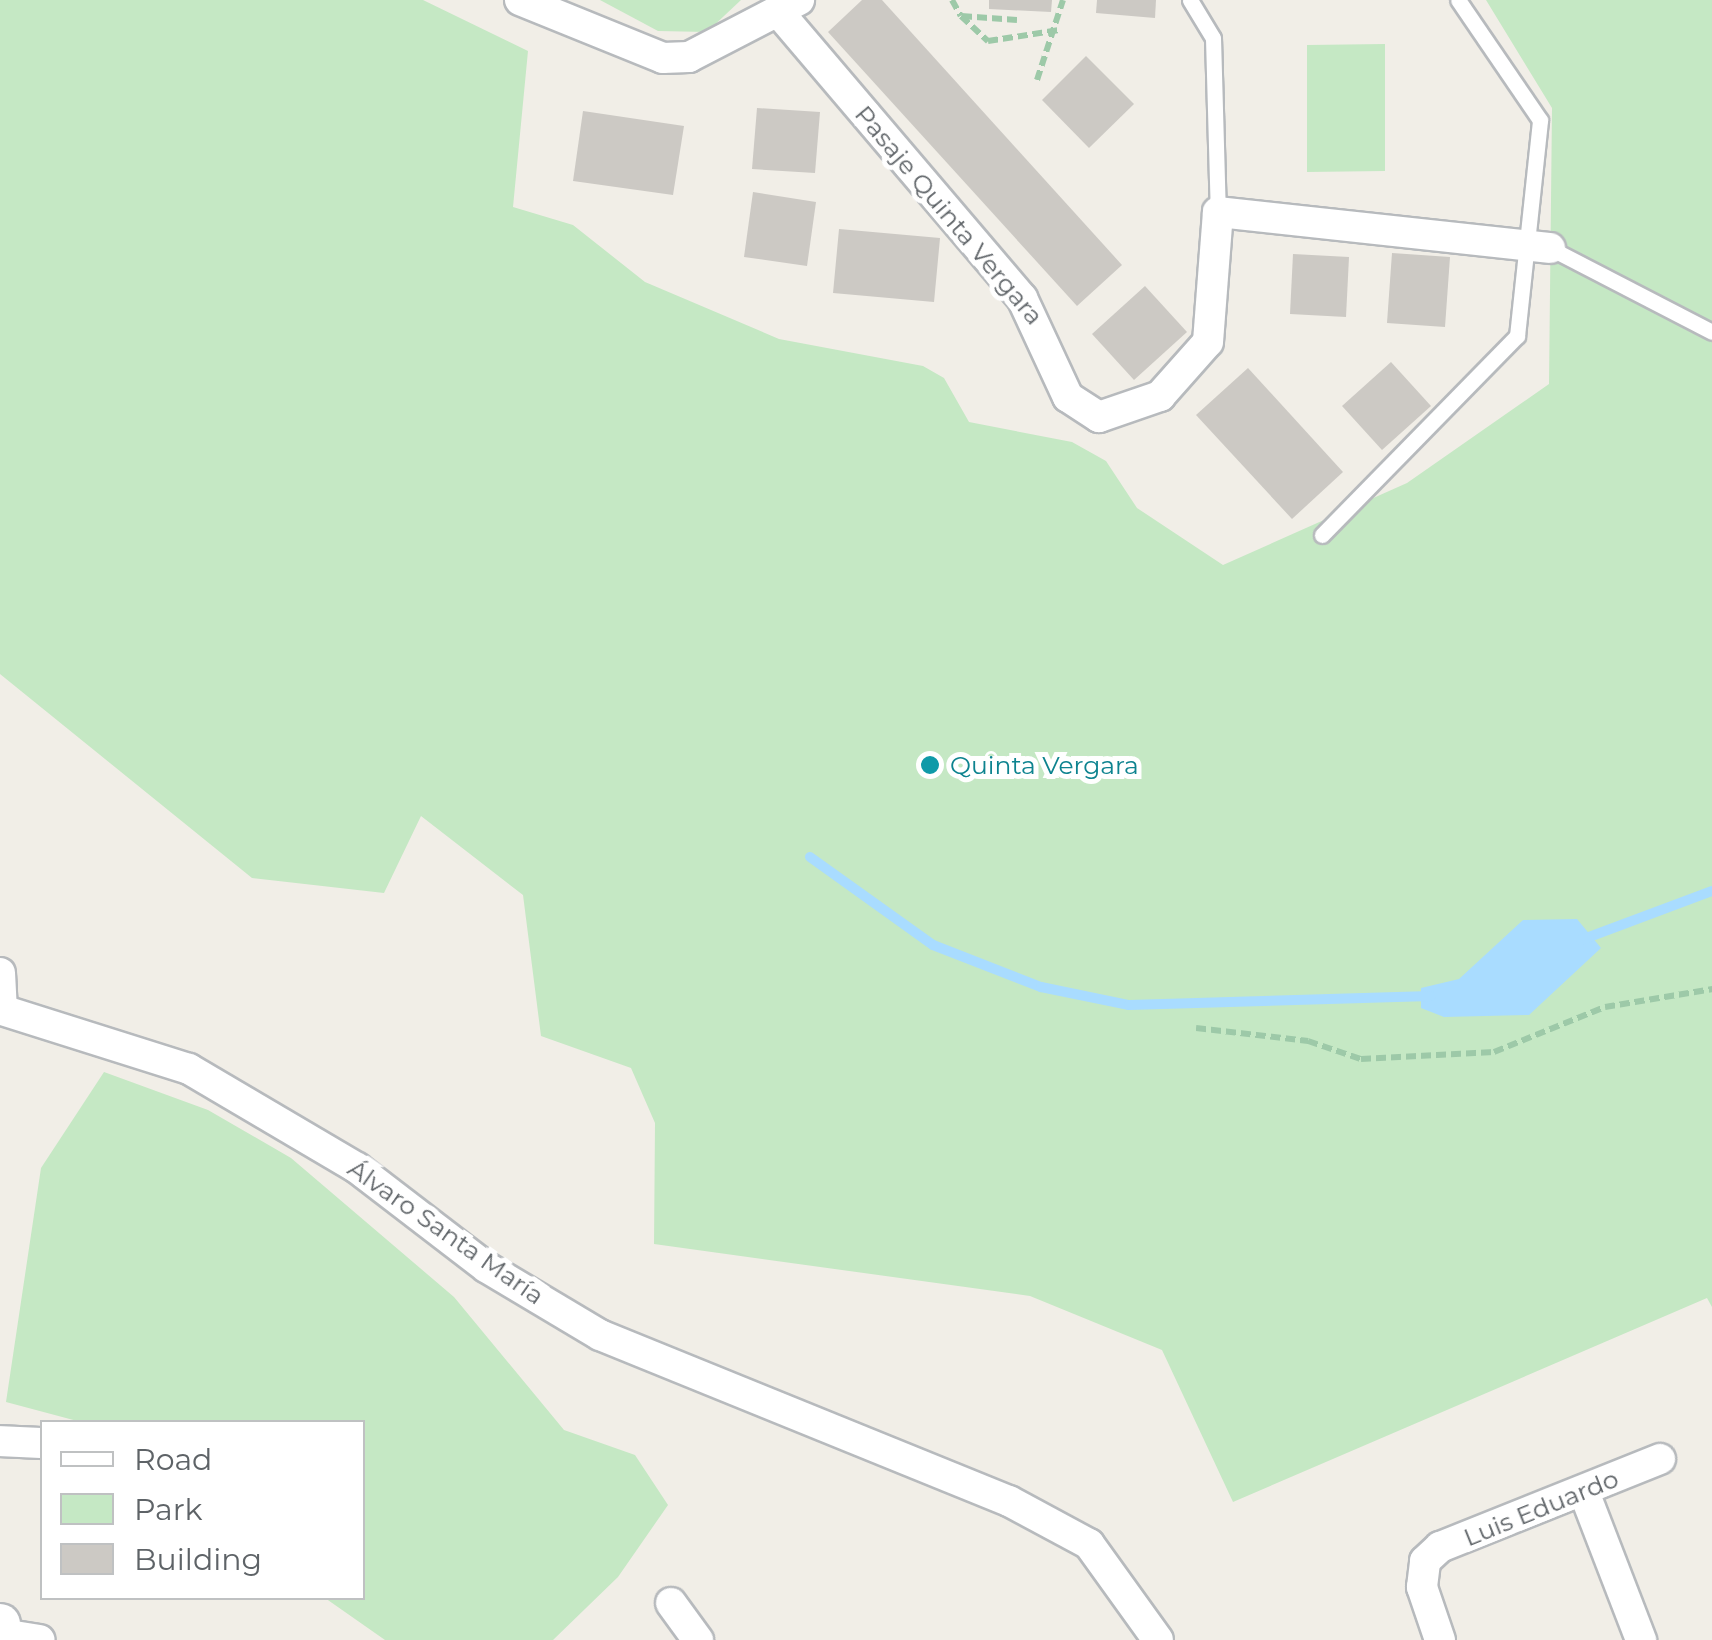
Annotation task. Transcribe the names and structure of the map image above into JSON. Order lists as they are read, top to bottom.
{
  "streets": {
    "street": ["Pasaje Quinta Vergara", "Álvaro Santa María", "Luis Eduardo"]
  },
  "places": ["Quinta Vergara"],
  "legend": ["Road", "Park", "Building"]
}
